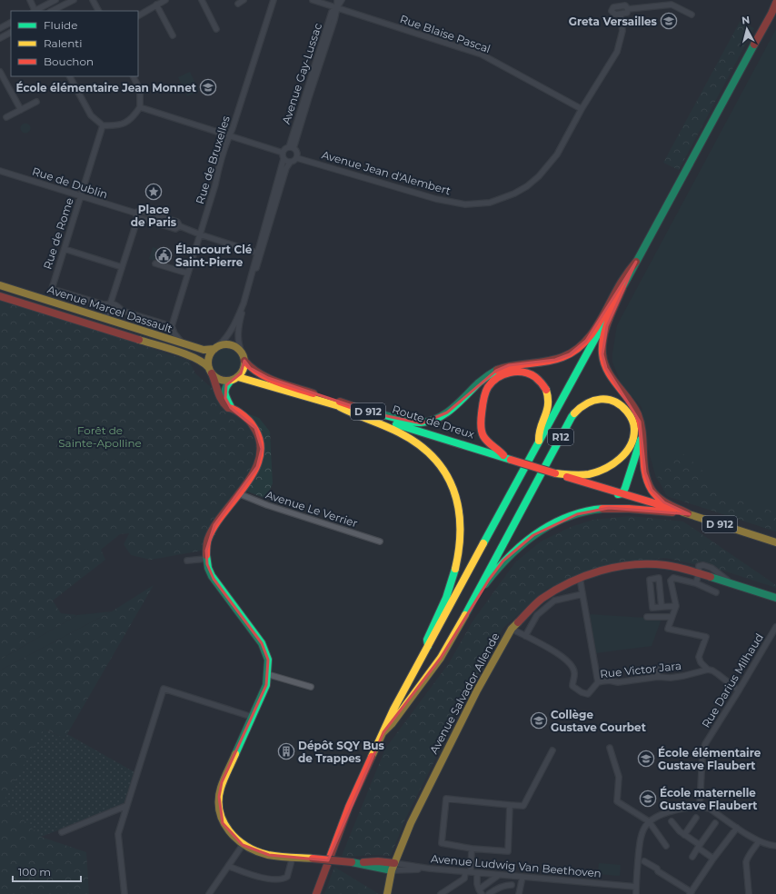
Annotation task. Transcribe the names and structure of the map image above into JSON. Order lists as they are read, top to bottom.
{
  "streets": {
    "main road": [
      "Avenue Marcel Dassault",
      "D 912",
      "Route de Dreux",
      "R12",
      "Avenue Salvador Allende"
    ],
    "street": [
      "Rue Blaise Pascal",
      "Avenue Gay-Lussac",
      "Rue de Bruxelles",
      "Avenue Jean d'Alembert",
      "Rue de Dublin",
      "Rue de Rome",
      "Avenue Le Verrier",
      "Rue Victor Jara",
      "Rue Darius Milhaud",
      "Avenue Ludwig Van Beethoven"
    ]
  },
  "crossings": [
    ["Rue Blaise Pascal", "Avenue Gay-Lussac"],
    ["Rue Blaise Pascal", "Avenue Jean d'Alembert"],
    ["Avenue Gay-Lussac", "Avenue Jean d'Alembert"],
    ["Rue de Bruxelles", "Rue de Dublin"],
    ["Rue de Dublin", "Rue de Rome"],
    ["Avenue Marcel Dassault", "Route de Dreux"],
    ["Route de Dreux", "R12"],
    ["Rue Victor Jara", "Avenue Salvador Allende"],
    ["Avenue Salvador Allende", "Avenue Ludwig Van Beethoven"]
  ],
  "parks": ["Forêt de Sainte-Apolline"],
  "places": {
    "school or university": [
      "Greta Versailles",
      "École élémentaire Jean Monnet",
      "Collège Gustave Courbet",
      "École élémentaire Gustave Flaubert",
      "École maternelle Gustave Flaubert"
    ],
    "place": ["Place de Paris"],
    "public building": ["Élancourt Clé Saint-Pierre"],
    "building": ["Dépôt SQY Bus de Trappes"]
  },
  "legend": ["Fluide", "Ralenti", "Bouchon"],
  "scale_bar": "100 m",
  "north": "top"
}
